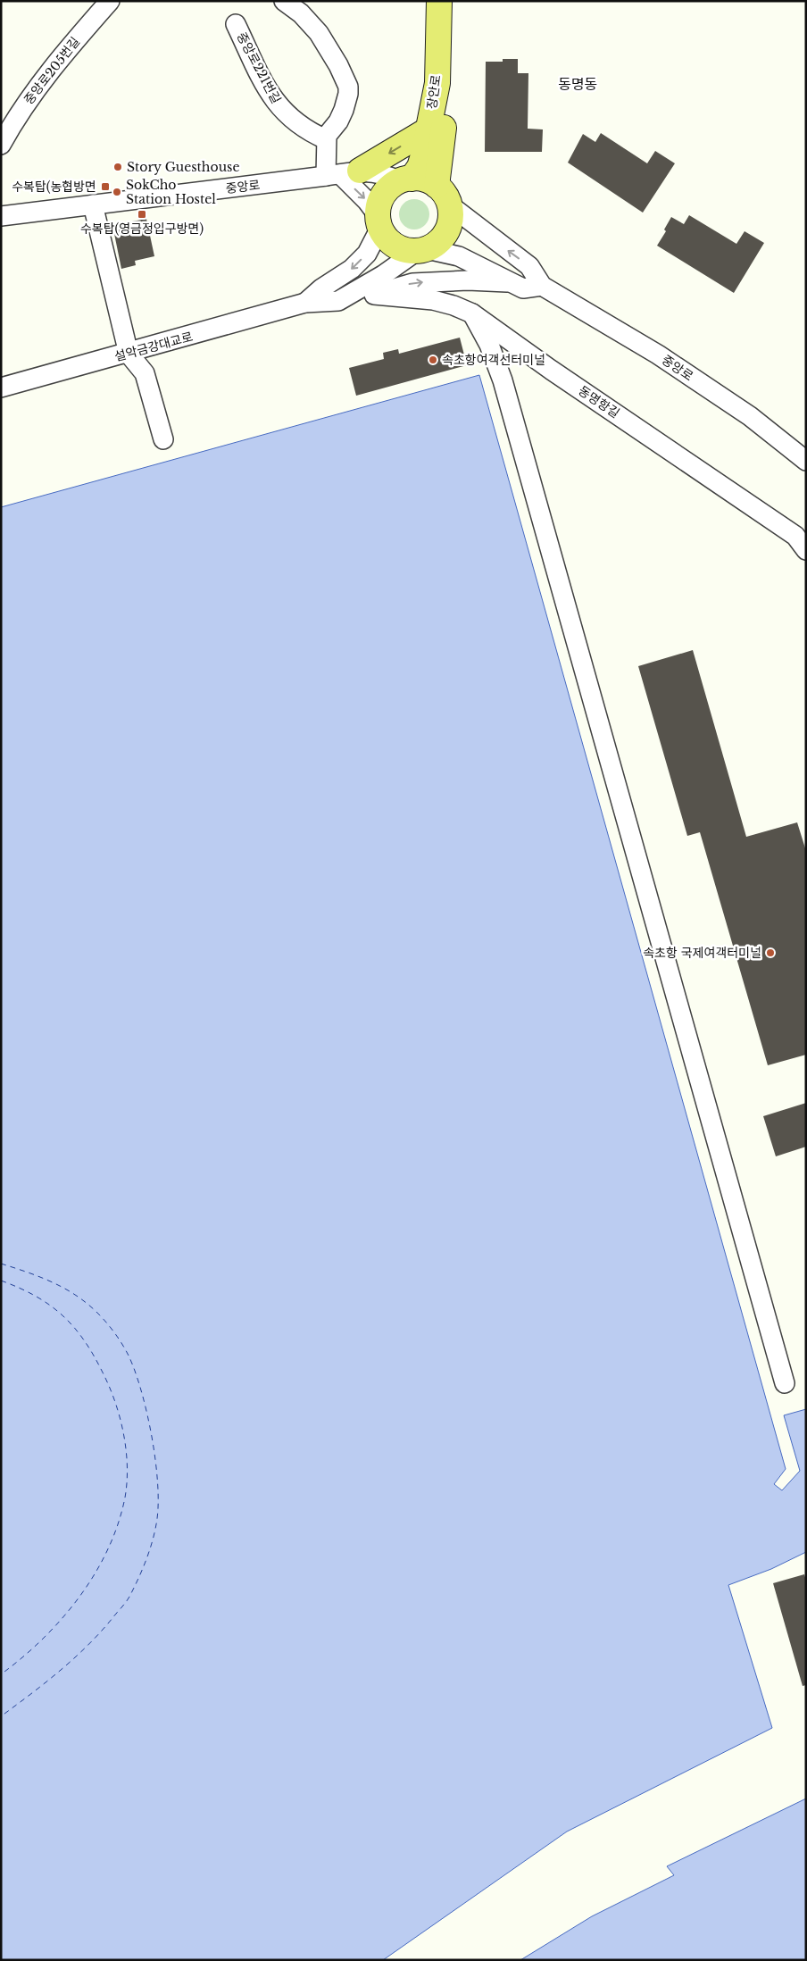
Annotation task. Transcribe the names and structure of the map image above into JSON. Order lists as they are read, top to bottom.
{
  "streets": {
    "main road": ["장안로"],
    "street": [
      "중앙로221번길",
      "중앙로205번길",
      "중앙로",
      "설악금강대교로",
      "동명항길"
    ]
  },
  "crossings": [
    ["장안로", "중앙로"]
  ],
  "districts": ["동명동"],
  "places": {
    "other": [
      "Story Guesthouse",
      "SokCho Station Hostel",
      "속초항여객선터미널",
      "속초항 국제여객터미널"
    ],
    "transit": ["수복탑(농협방면", "수복탑(영금정입구방면)"]
  }
}
